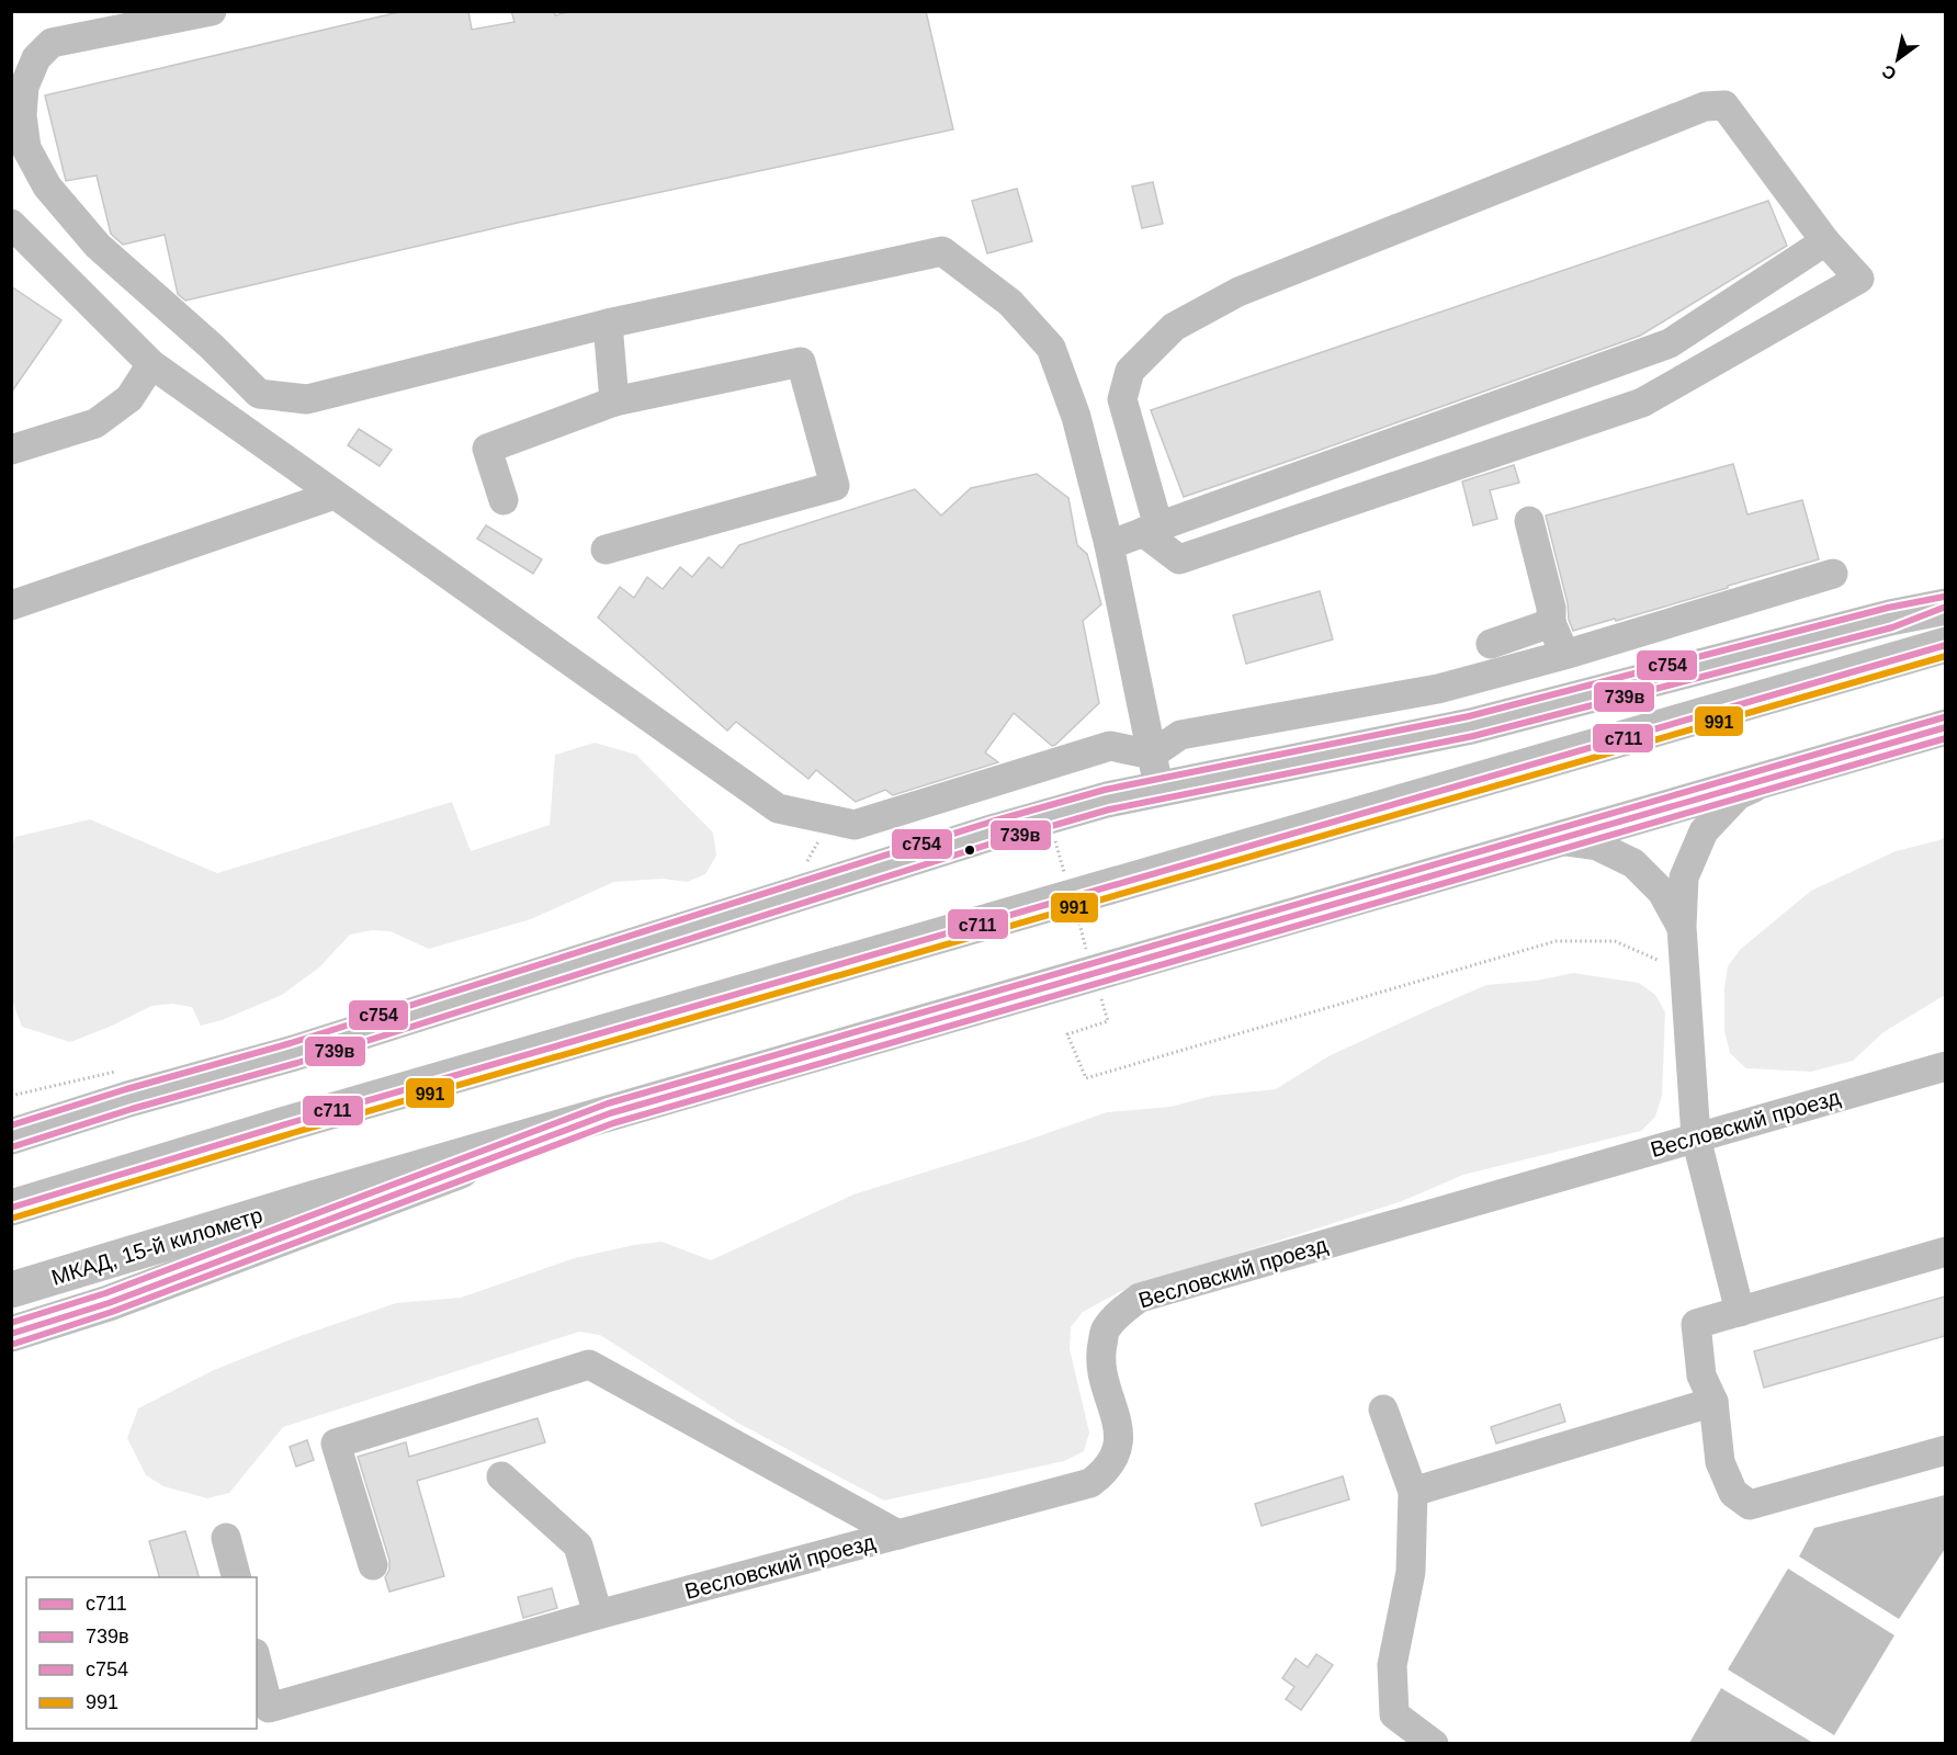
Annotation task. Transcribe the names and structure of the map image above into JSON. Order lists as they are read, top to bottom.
{
  "streets": {
    "main road": ["МКАД, 15-й километр"],
    "street": ["Весловский проезд"]
  },
  "lines": [
    "transit line с754",
    "transit line 739в",
    "transit line с711",
    "transit line 991"
  ],
  "legend": [
    "с711",
    "739в",
    "с754",
    "991"
  ],
  "north": "bottom left"
}
